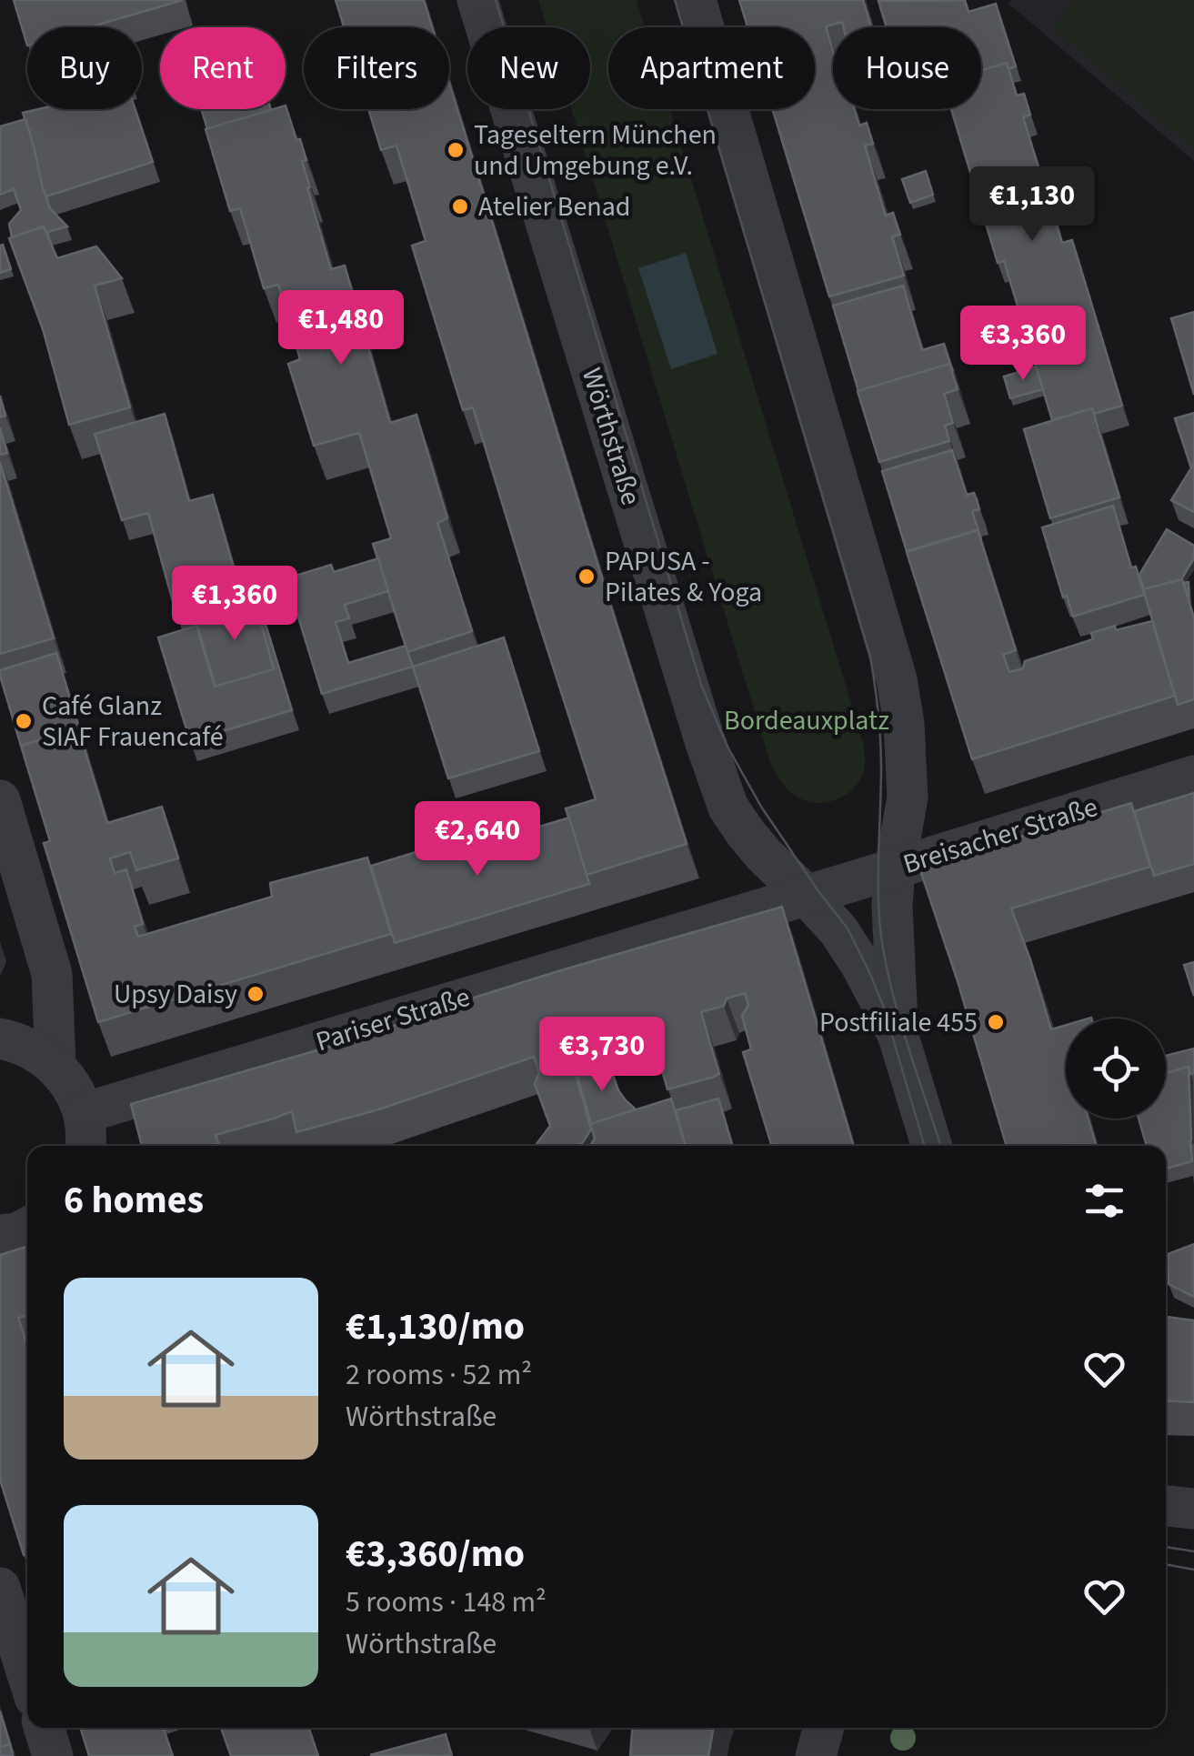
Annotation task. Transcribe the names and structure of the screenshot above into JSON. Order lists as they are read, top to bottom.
{
  "streets": {
    "street": ["Wörthstraße", "Breisacher Straße", "Pariser Straße"]
  },
  "crossings": [
    ["Wörthstraße", "Breisacher Straße"],
    ["Wörthstraße", "Pariser Straße"],
    ["Breisacher Straße", "Pariser Straße"]
  ],
  "parks": ["Bordeauxplatz"],
  "places": [
    "Tageseltern München und Umgebung e.V.",
    "Atelier Benad",
    "PAPUSA - Pilates & Yoga",
    "Café Glanz SIAF Frauencafé",
    "Upsy Daisy",
    "Postfiliale 455"
  ],
  "page": {
    "chip": [
      "Buy",
      "Rent",
      "Filters",
      "New",
      "Apartment",
      "House"
    ],
    "price": [
      "€1,130",
      "€1,480",
      "€3,360",
      "€1,360",
      "€2,640",
      "€3,730"
    ],
    "heading": "6 homes",
    "list": [
      {
        "name": "€1,130/mo",
        "note": "2 rooms · 52 m² · Wörthstraße"
      },
      {
        "name": "€3,360/mo",
        "note": "5 rooms · 148 m² · Wörthstraße"
      }
    ]
  }
}
